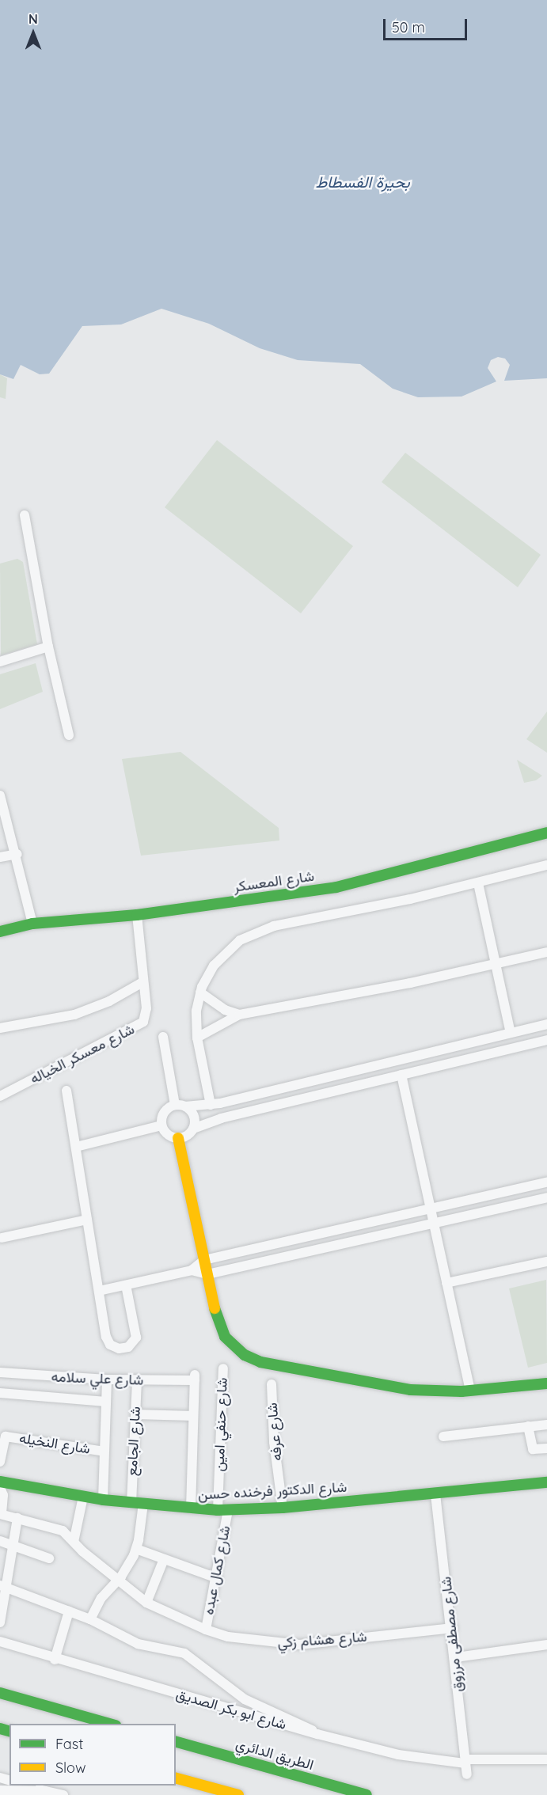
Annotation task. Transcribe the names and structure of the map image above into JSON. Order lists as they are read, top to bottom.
{
  "streets": {
    "main road": ["شارع المعسكر", "شارع الدكتور فرخنده حسن", "الطريق الدائري"],
    "street": [
      "شارع معسكر الخياله",
      "شارع علي سلامه",
      "شارع حنفي امين",
      "شارع عرفه",
      "شارع الجامع",
      "شارع النخيله",
      "شارع كمال عبده",
      "شارع مصطفى مرزوق",
      "شارع هشام زكي",
      "شارع ابو بكر الصديق"
    ]
  },
  "crossings": [
    ["شارع المعسكر", "شارع معسكر الخياله"],
    ["شارع علي سلامه", "شارع الجامع"],
    ["شارع حنفي امين", "شارع الدكتور فرخنده حسن"],
    ["شارع حنفي امين", "شارع كمال عبده"],
    ["شارع عرفه", "شارع الدكتور فرخنده حسن"],
    ["شارع الجامع", "شارع الدكتور فرخنده حسن"],
    ["شارع الدكتور فرخنده حسن", "شارع كمال عبده"],
    ["شارع الدكتور فرخنده حسن", "شارع مصطفى مرزوق"],
    ["شارع كمال عبده", "شارع هشام زكي"],
    ["شارع مصطفى مرزوق", "شارع هشام زكي"],
    ["شارع مصطفى مرزوق", "شارع ابو بكر الصديق"]
  ],
  "water": ["بحيرة الفسطاط"],
  "legend": ["Fast", "Slow"],
  "scale_bar": "50 m",
  "north": "top"
}
